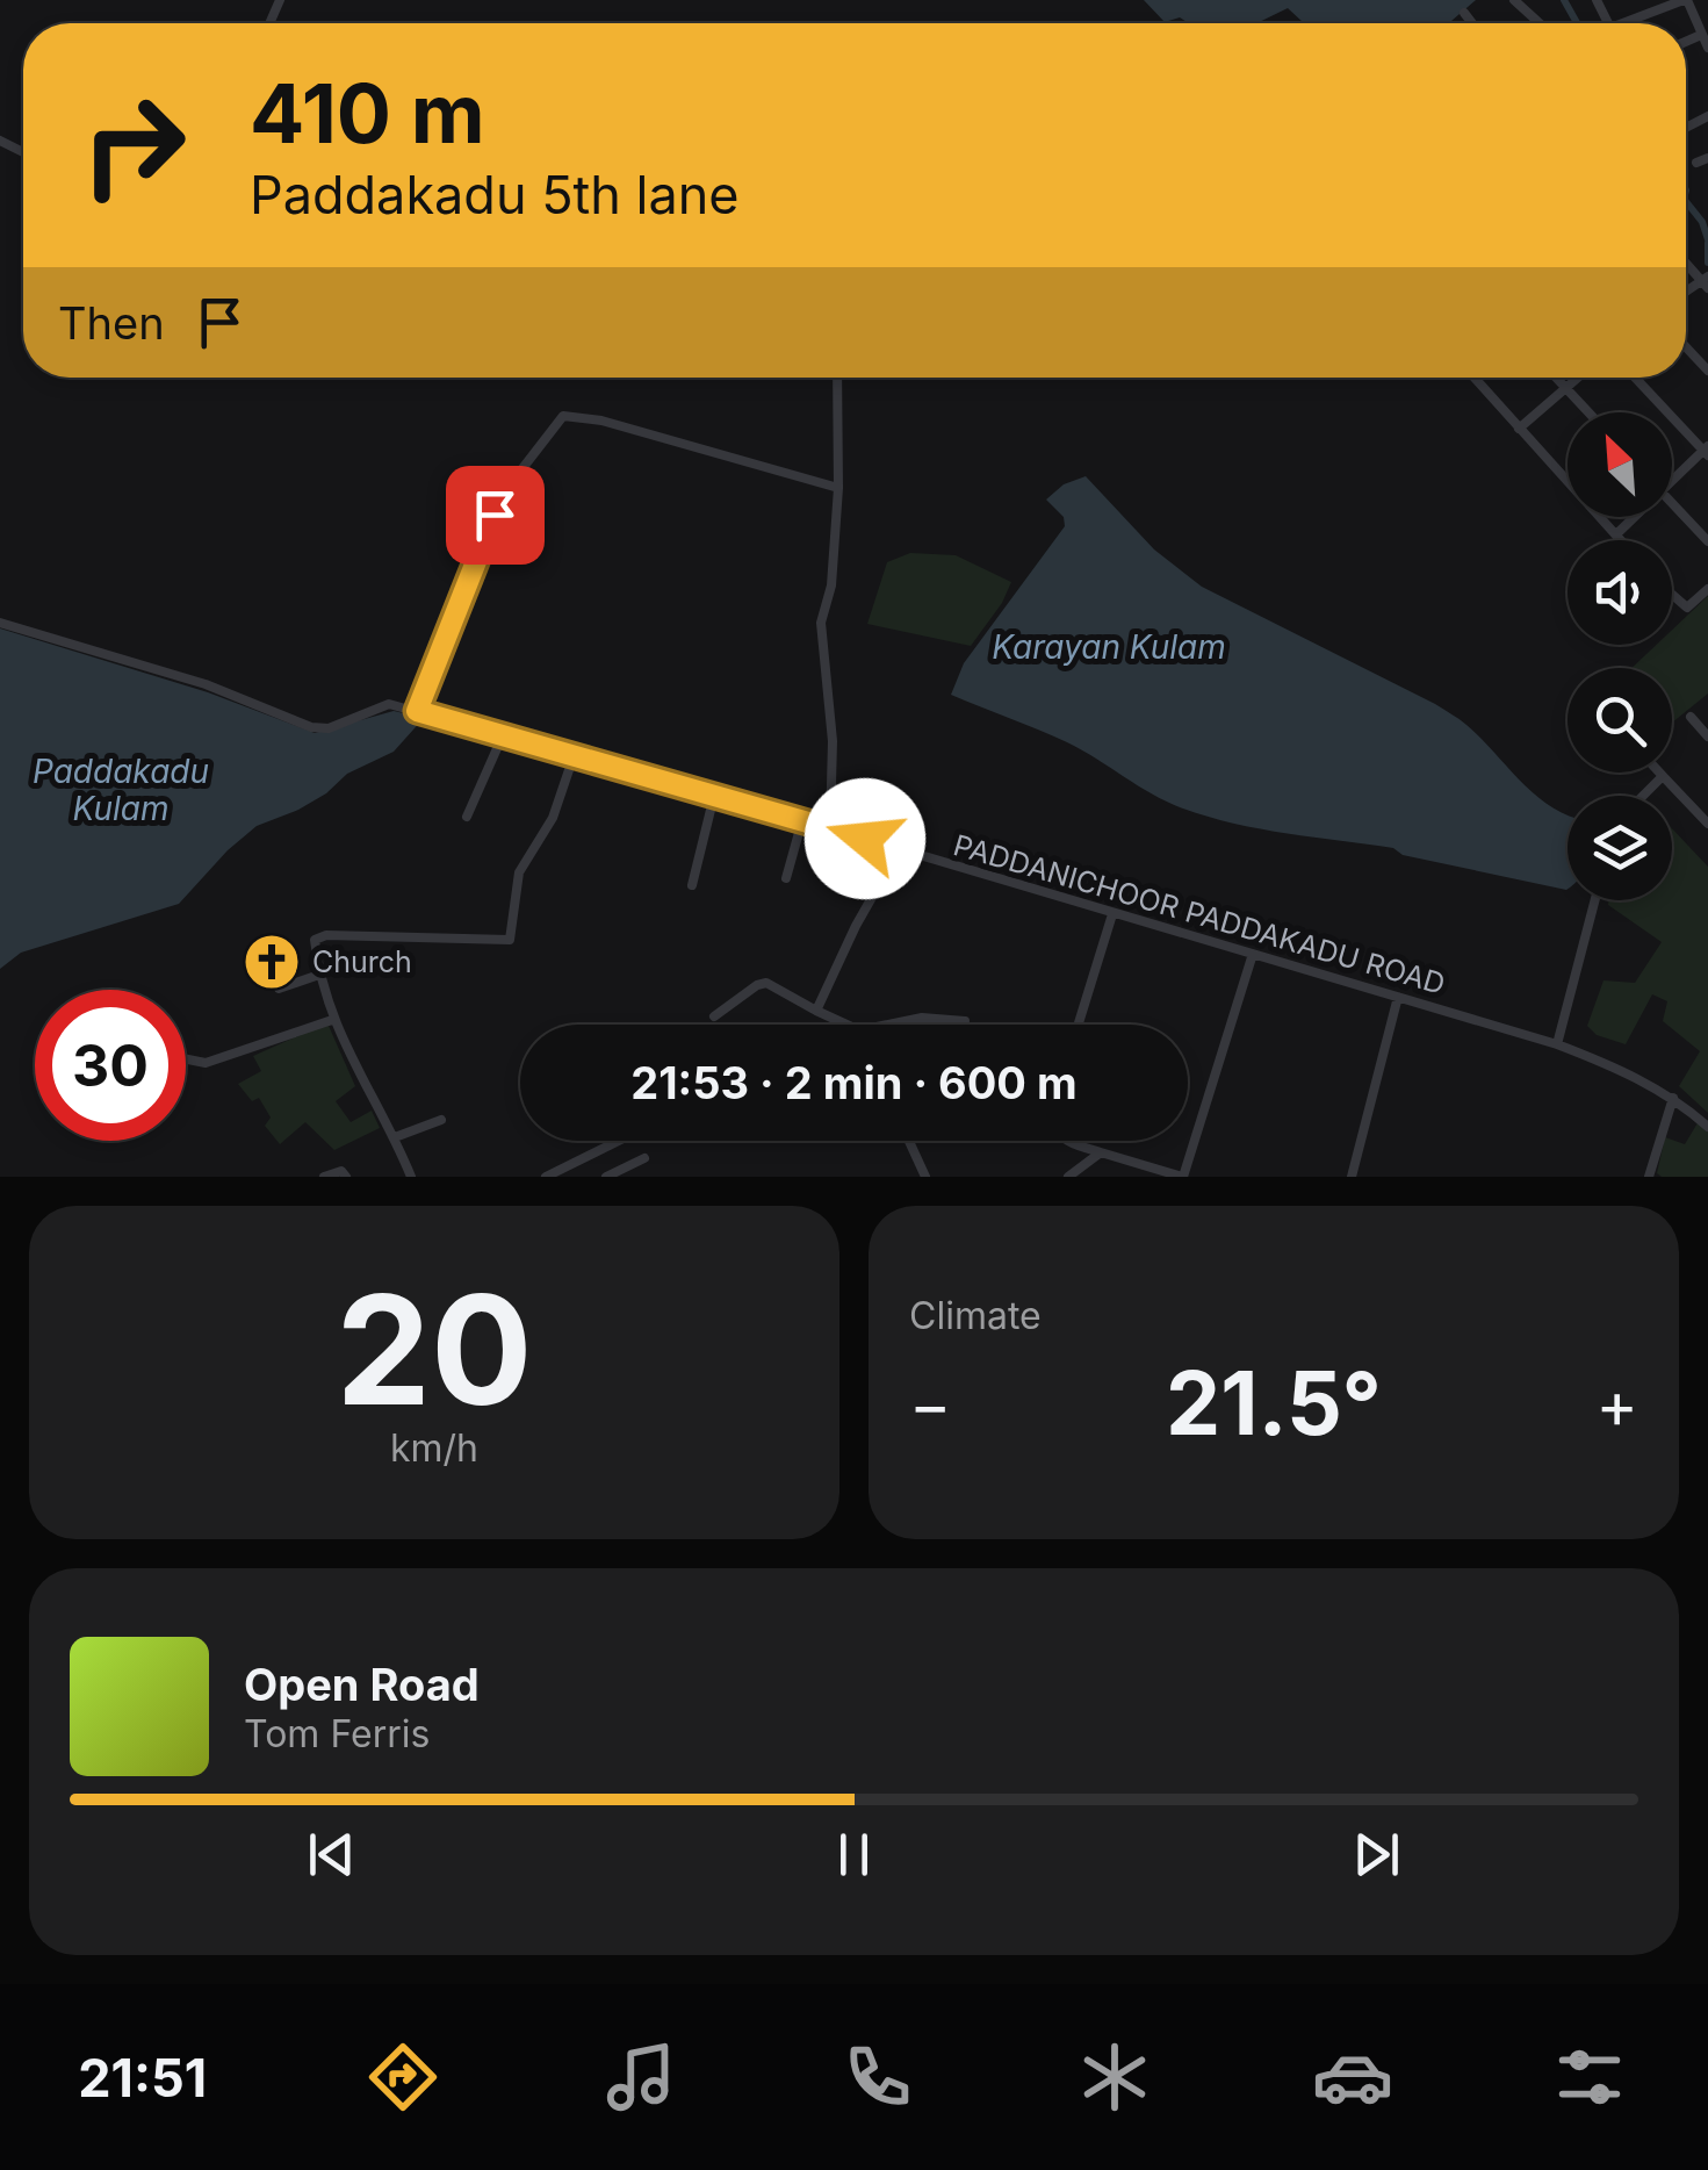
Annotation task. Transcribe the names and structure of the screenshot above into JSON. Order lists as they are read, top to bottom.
{
  "streets": {
    "street": ["PADDANICHOOR PADDAKADU ROAD"]
  },
  "water": ["Karayan Kulam", "Paddakadu Kulam"],
  "places": {
    "church": ["Church"]
  },
  "north": "top left",
  "page": {
    "turn": ["410 m", "Paddakadu 5th lane"],
    "then": "Then",
    "limit": "30",
    "trip": "21:53 · 2 min · 600 m",
    "tile": [
      ["20", "km/h"],
      "Climate"
    ],
    "heat": ["−", "21.5°", "+"],
    "song": ["Open Road", "Tom Ferris"],
    "tabs": "21:51"
  }
}
